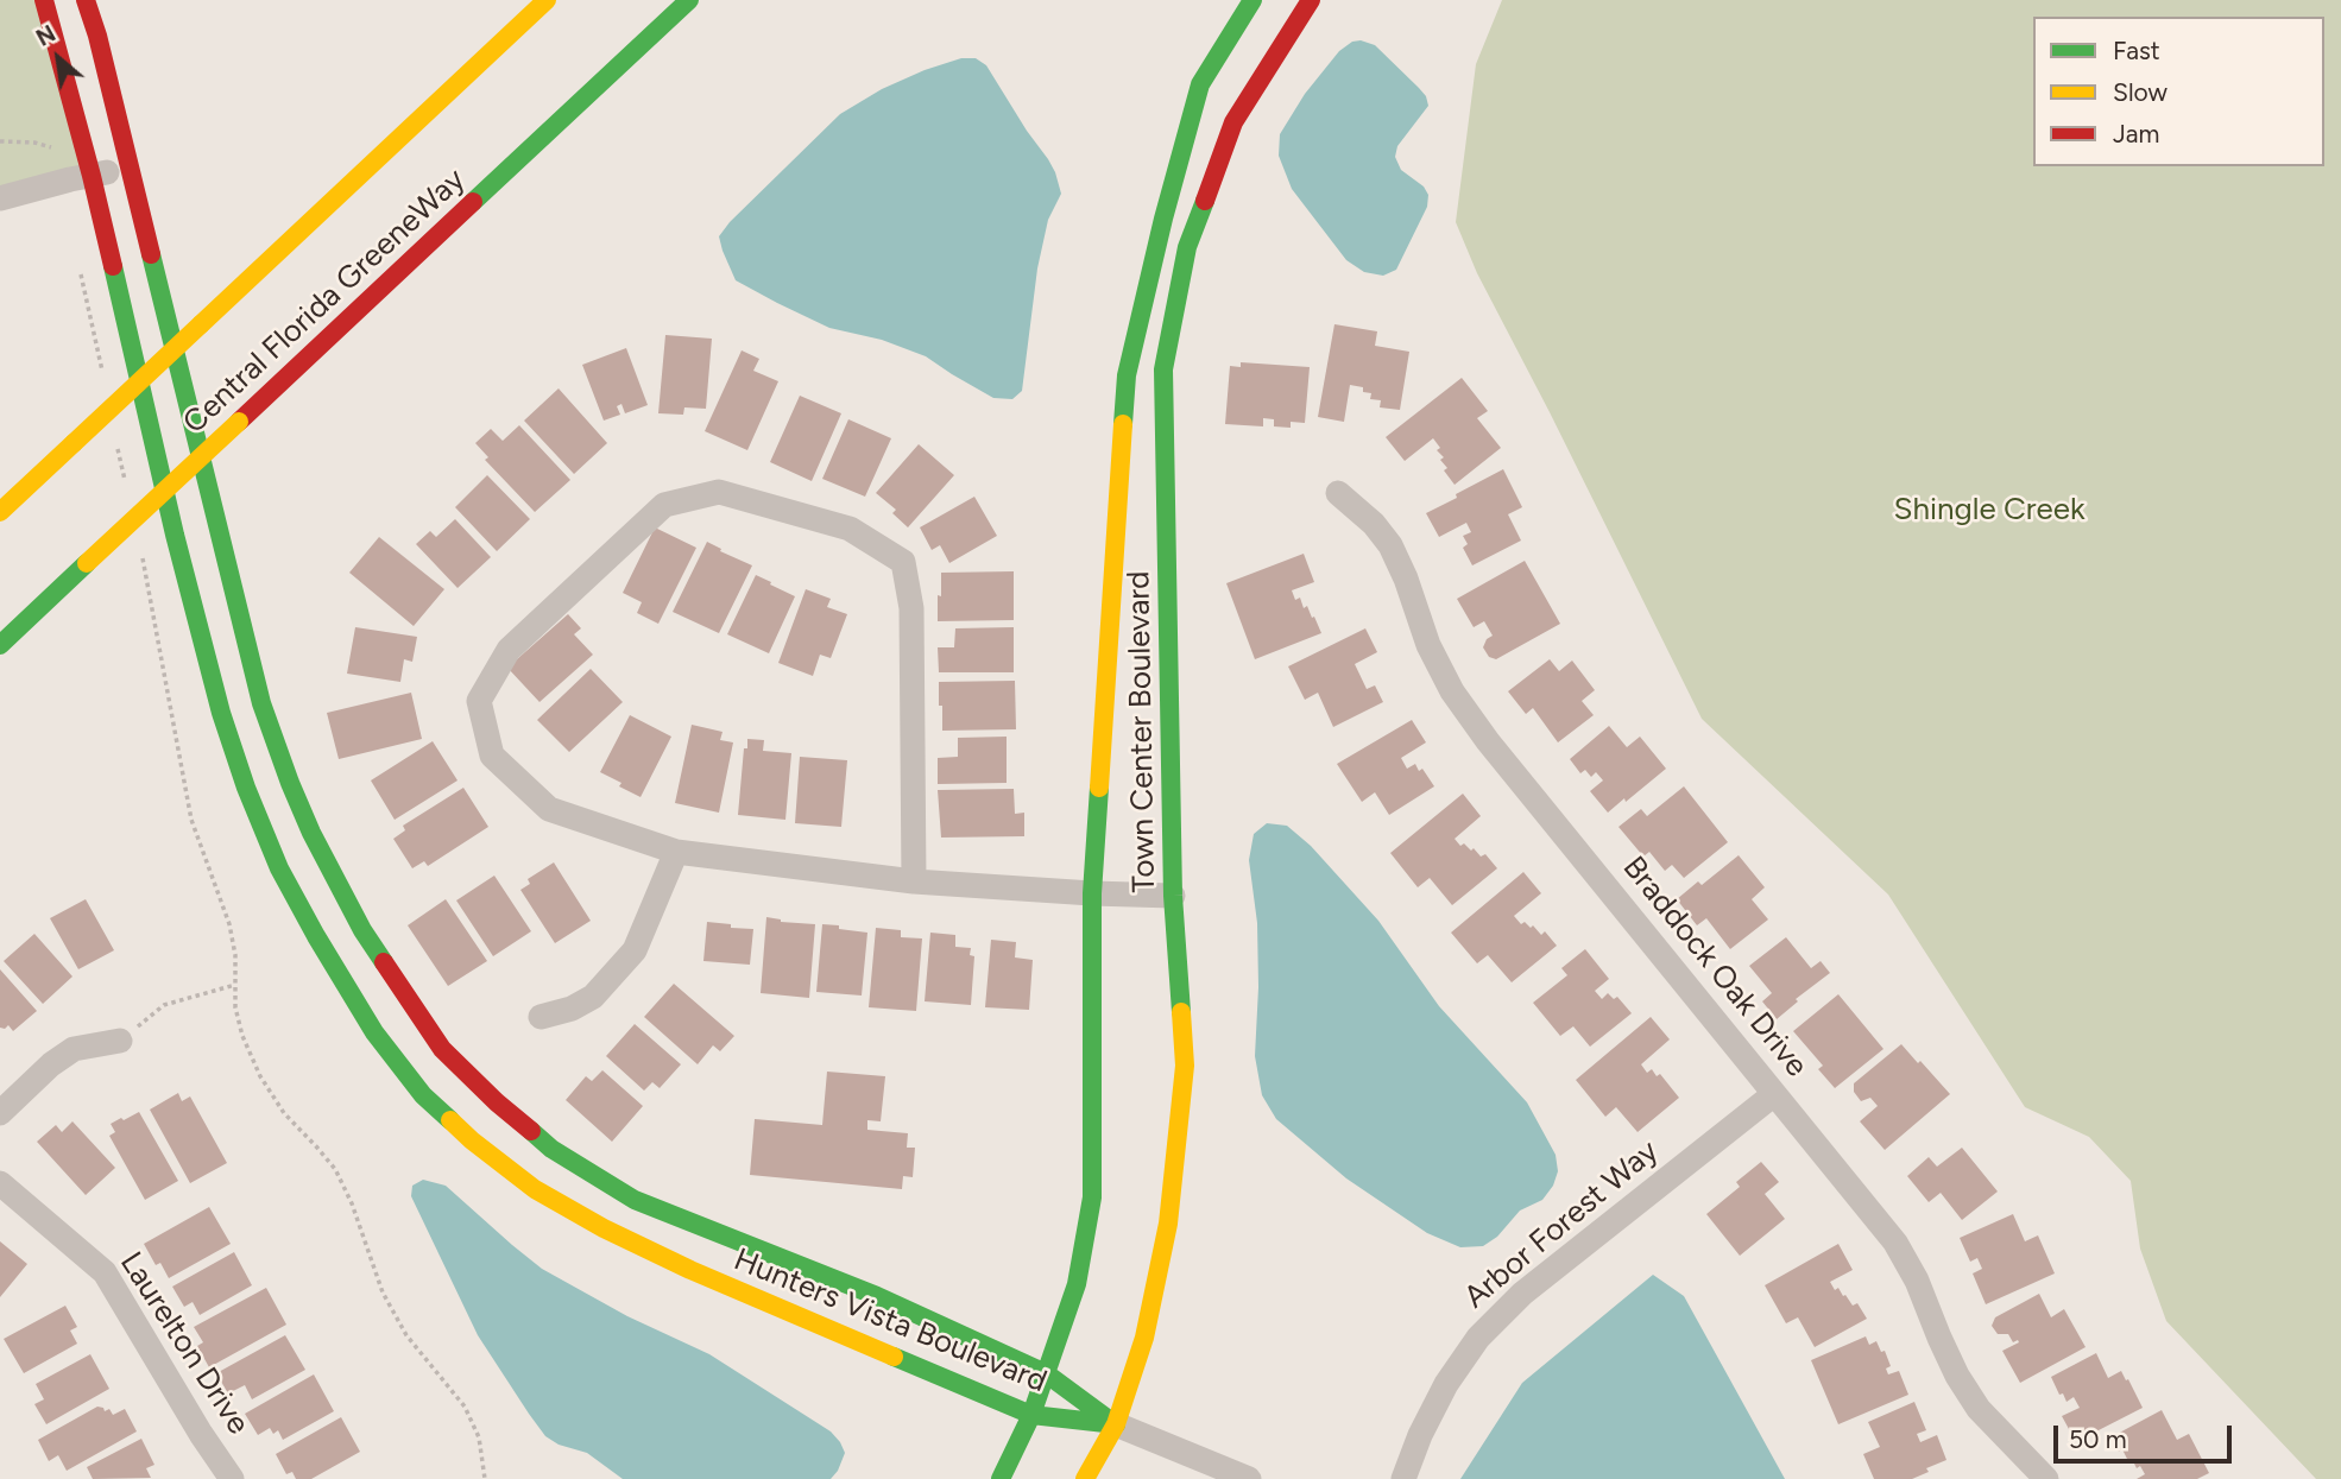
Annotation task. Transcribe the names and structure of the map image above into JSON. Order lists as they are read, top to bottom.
{
  "streets": {
    "main road": ["Central Florida GreeneWay", "Town Center Boulevard", "Hunters Vista Boulevard"],
    "street": ["Braddock Oak Drive", "Arbor Forest Way", "Laurelton Drive"]
  },
  "crossings": [
    ["Town Center Boulevard", "Hunters Vista Boulevard"],
    ["Braddock Oak Drive", "Arbor Forest Way"]
  ],
  "parks": ["Shingle Creek"],
  "legend": ["Fast", "Slow", "Jam"],
  "scale_bar": "50 m",
  "north": "top left"
}
